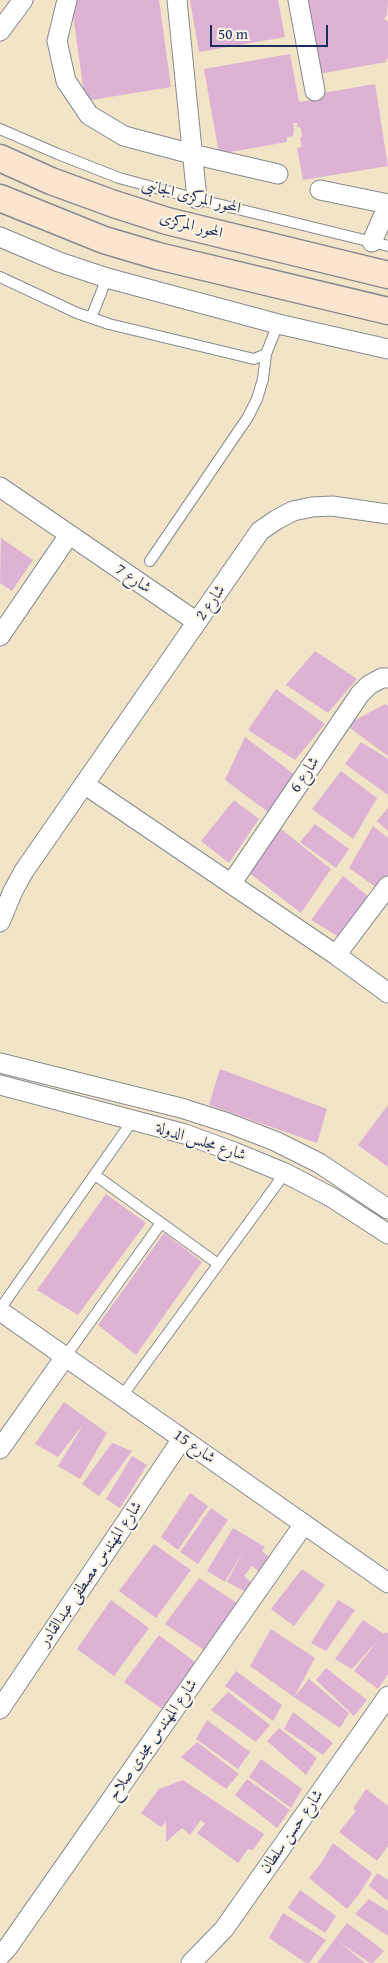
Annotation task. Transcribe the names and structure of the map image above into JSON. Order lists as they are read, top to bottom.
{
  "streets": {
    "main road": ["المحور المركزى"],
    "street": [
      "شارع 7",
      "شارع 2",
      "شارع 6",
      "شارع مجلس الدولة",
      "شارع 15",
      "شارع المهندس مصطفى عبدالقادر",
      "شارع المهندس مجدى صلاح",
      "شارع حسن سلطان"
    ],
    "lane": ["المحور المركزى الجانبى"]
  },
  "crossings": [
    ["شارع 7", "شارع 2"],
    ["شارع 15", "شارع المهندس مصطفى عبدالقادر"],
    ["شارع 15", "شارع المهندس مجدى صلاح"]
  ],
  "scale_bar": "50 m"
}
